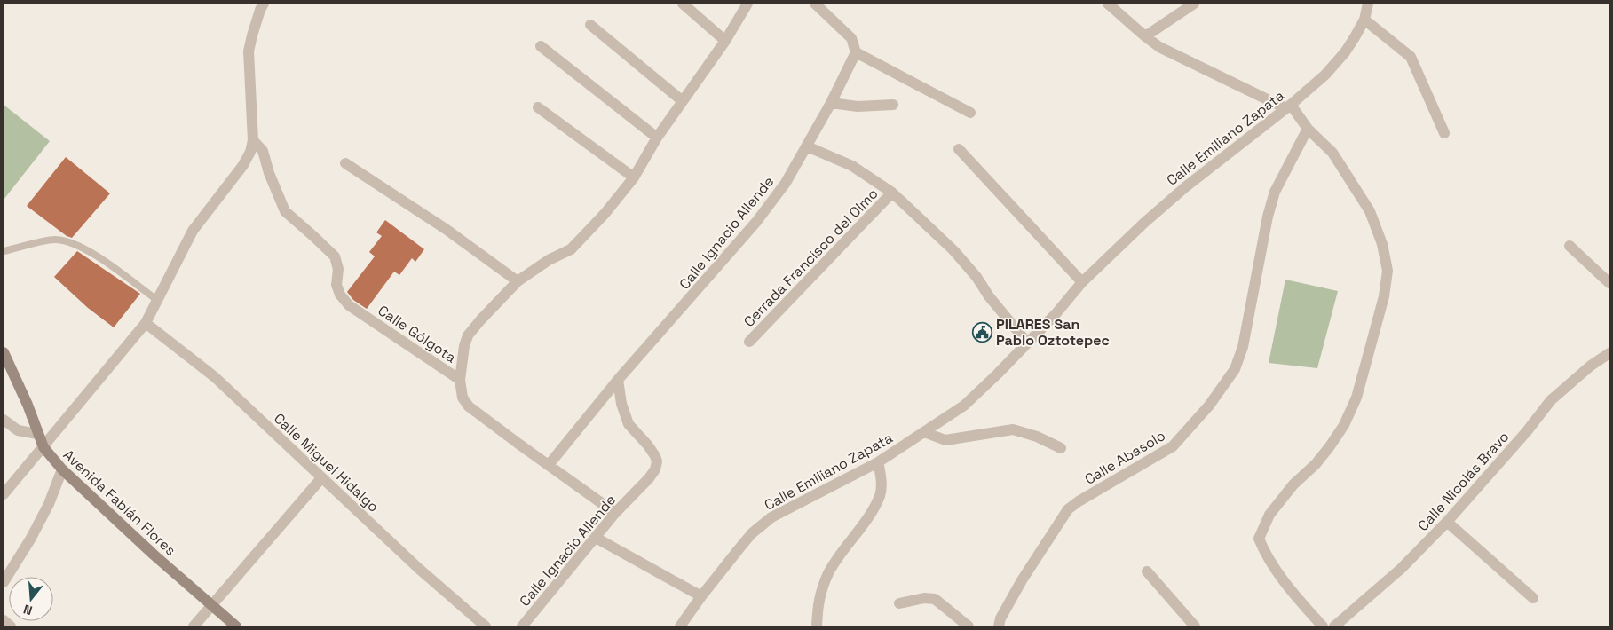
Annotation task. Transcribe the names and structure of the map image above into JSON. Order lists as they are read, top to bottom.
{
  "streets": {
    "main road": ["Avenida Fabián Flores"],
    "street": [
      "Calle Emiliano Zapata",
      "Calle Ignacio Allende",
      "Cerrada Francisco del Olmo",
      "Calle Gólgota",
      "Calle Abasolo",
      "Calle Miguel Hidalgo",
      "Calle Nicolás Bravo"
    ]
  },
  "crossings": [
    ["Calle Ignacio Allende", "Calle Gólgota"]
  ],
  "places": {
    "public building": ["PILARES San Pablo Oztotepec"]
  },
  "north": "bottom"
}
